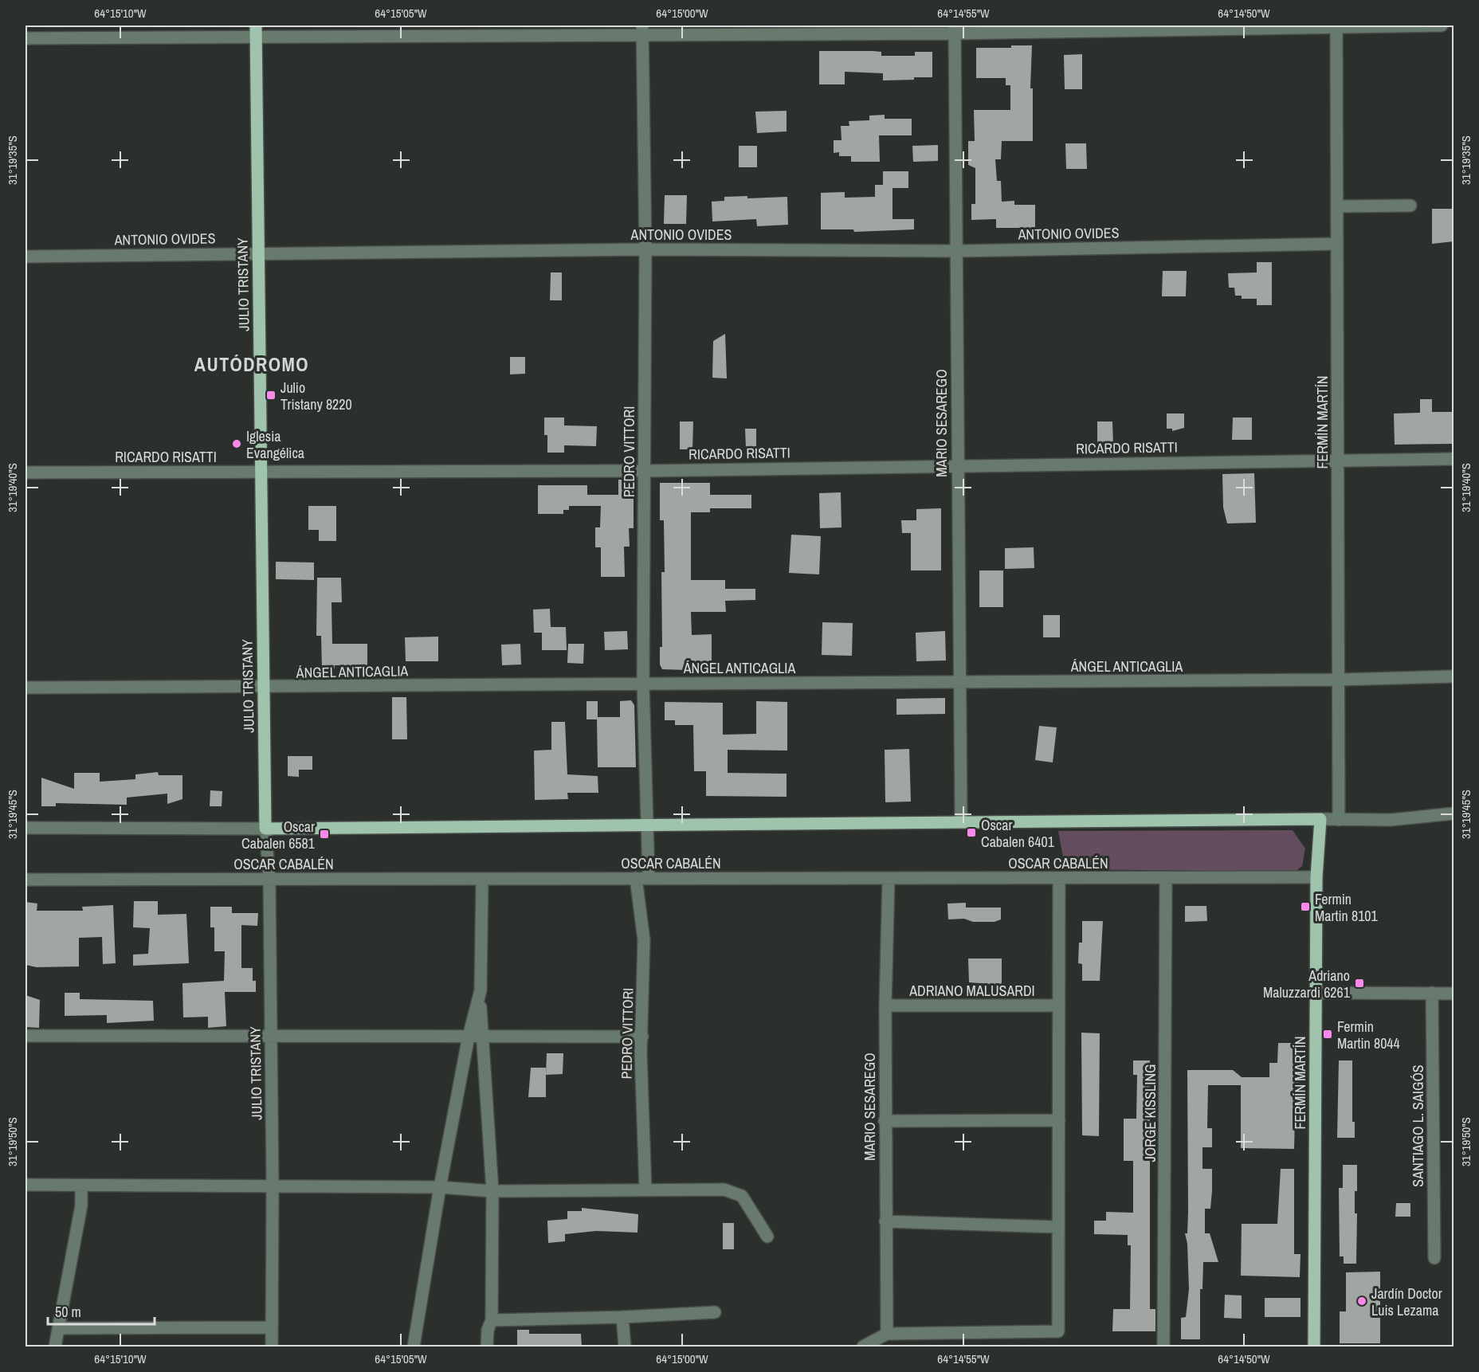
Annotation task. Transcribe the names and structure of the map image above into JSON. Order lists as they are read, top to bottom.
{
  "streets": {
    "main road": ["JULIO TRISTANY", "FERMÍN MARTÍN"],
    "street": [
      "ANTONIO OVIDES",
      "MARIO SESAREGO",
      "RICARDO RISATTI",
      "PEDRO VITTORI",
      "ÁNGEL ANTICAGLIA",
      "OSCAR CABALÉN",
      "ADRIANO MALUSARDI",
      "JORGE KISSLING",
      "SANTIAGO L. SAIGÓS"
    ]
  },
  "crossings": [
    ["ANTONIO OVIDES", "JULIO TRISTANY"],
    ["ANTONIO OVIDES", "FERMÍN MARTÍN"],
    ["ANTONIO OVIDES", "MARIO SESAREGO"],
    ["ANTONIO OVIDES", "PEDRO VITTORI"],
    ["JULIO TRISTANY", "RICARDO RISATTI"],
    ["JULIO TRISTANY", "ÁNGEL ANTICAGLIA"],
    ["JULIO TRISTANY", "OSCAR CABALÉN"],
    ["FERMÍN MARTÍN", "RICARDO RISATTI"],
    ["FERMÍN MARTÍN", "ÁNGEL ANTICAGLIA"],
    ["FERMÍN MARTÍN", "OSCAR CABALÉN"],
    ["MARIO SESAREGO", "RICARDO RISATTI"],
    ["MARIO SESAREGO", "ÁNGEL ANTICAGLIA"],
    ["MARIO SESAREGO", "OSCAR CABALÉN"],
    ["MARIO SESAREGO", "ADRIANO MALUSARDI"],
    ["RICARDO RISATTI", "PEDRO VITTORI"],
    ["PEDRO VITTORI", "ÁNGEL ANTICAGLIA"],
    ["PEDRO VITTORI", "OSCAR CABALÉN"],
    ["OSCAR CABALÉN", "JORGE KISSLING"]
  ],
  "districts": ["AUTÓDROMO"],
  "places": {
    "transit": [
      "Julio Tristany 8220",
      "Oscar Cabalen 6401",
      "Oscar Cabalen 6581",
      "Fermin Martin 8101",
      "Adriano Maluzzardi 6261",
      "Fermin Martin 8044"
    ],
    "other": ["Iglesia Evangélica", "Jardín Doctor Luis Lezama"]
  },
  "scale_bar": "50 m",
  "coordinates": [
    "64°15'10\"W",
    "64°15'05\"W",
    "64°15'00\"W",
    "64°14'55\"W",
    "64°14'50\"W",
    "31°19'35\"S",
    "31°19'40\"S",
    "31°19'45\"S",
    "31°19'50\"S"
  ]
}
